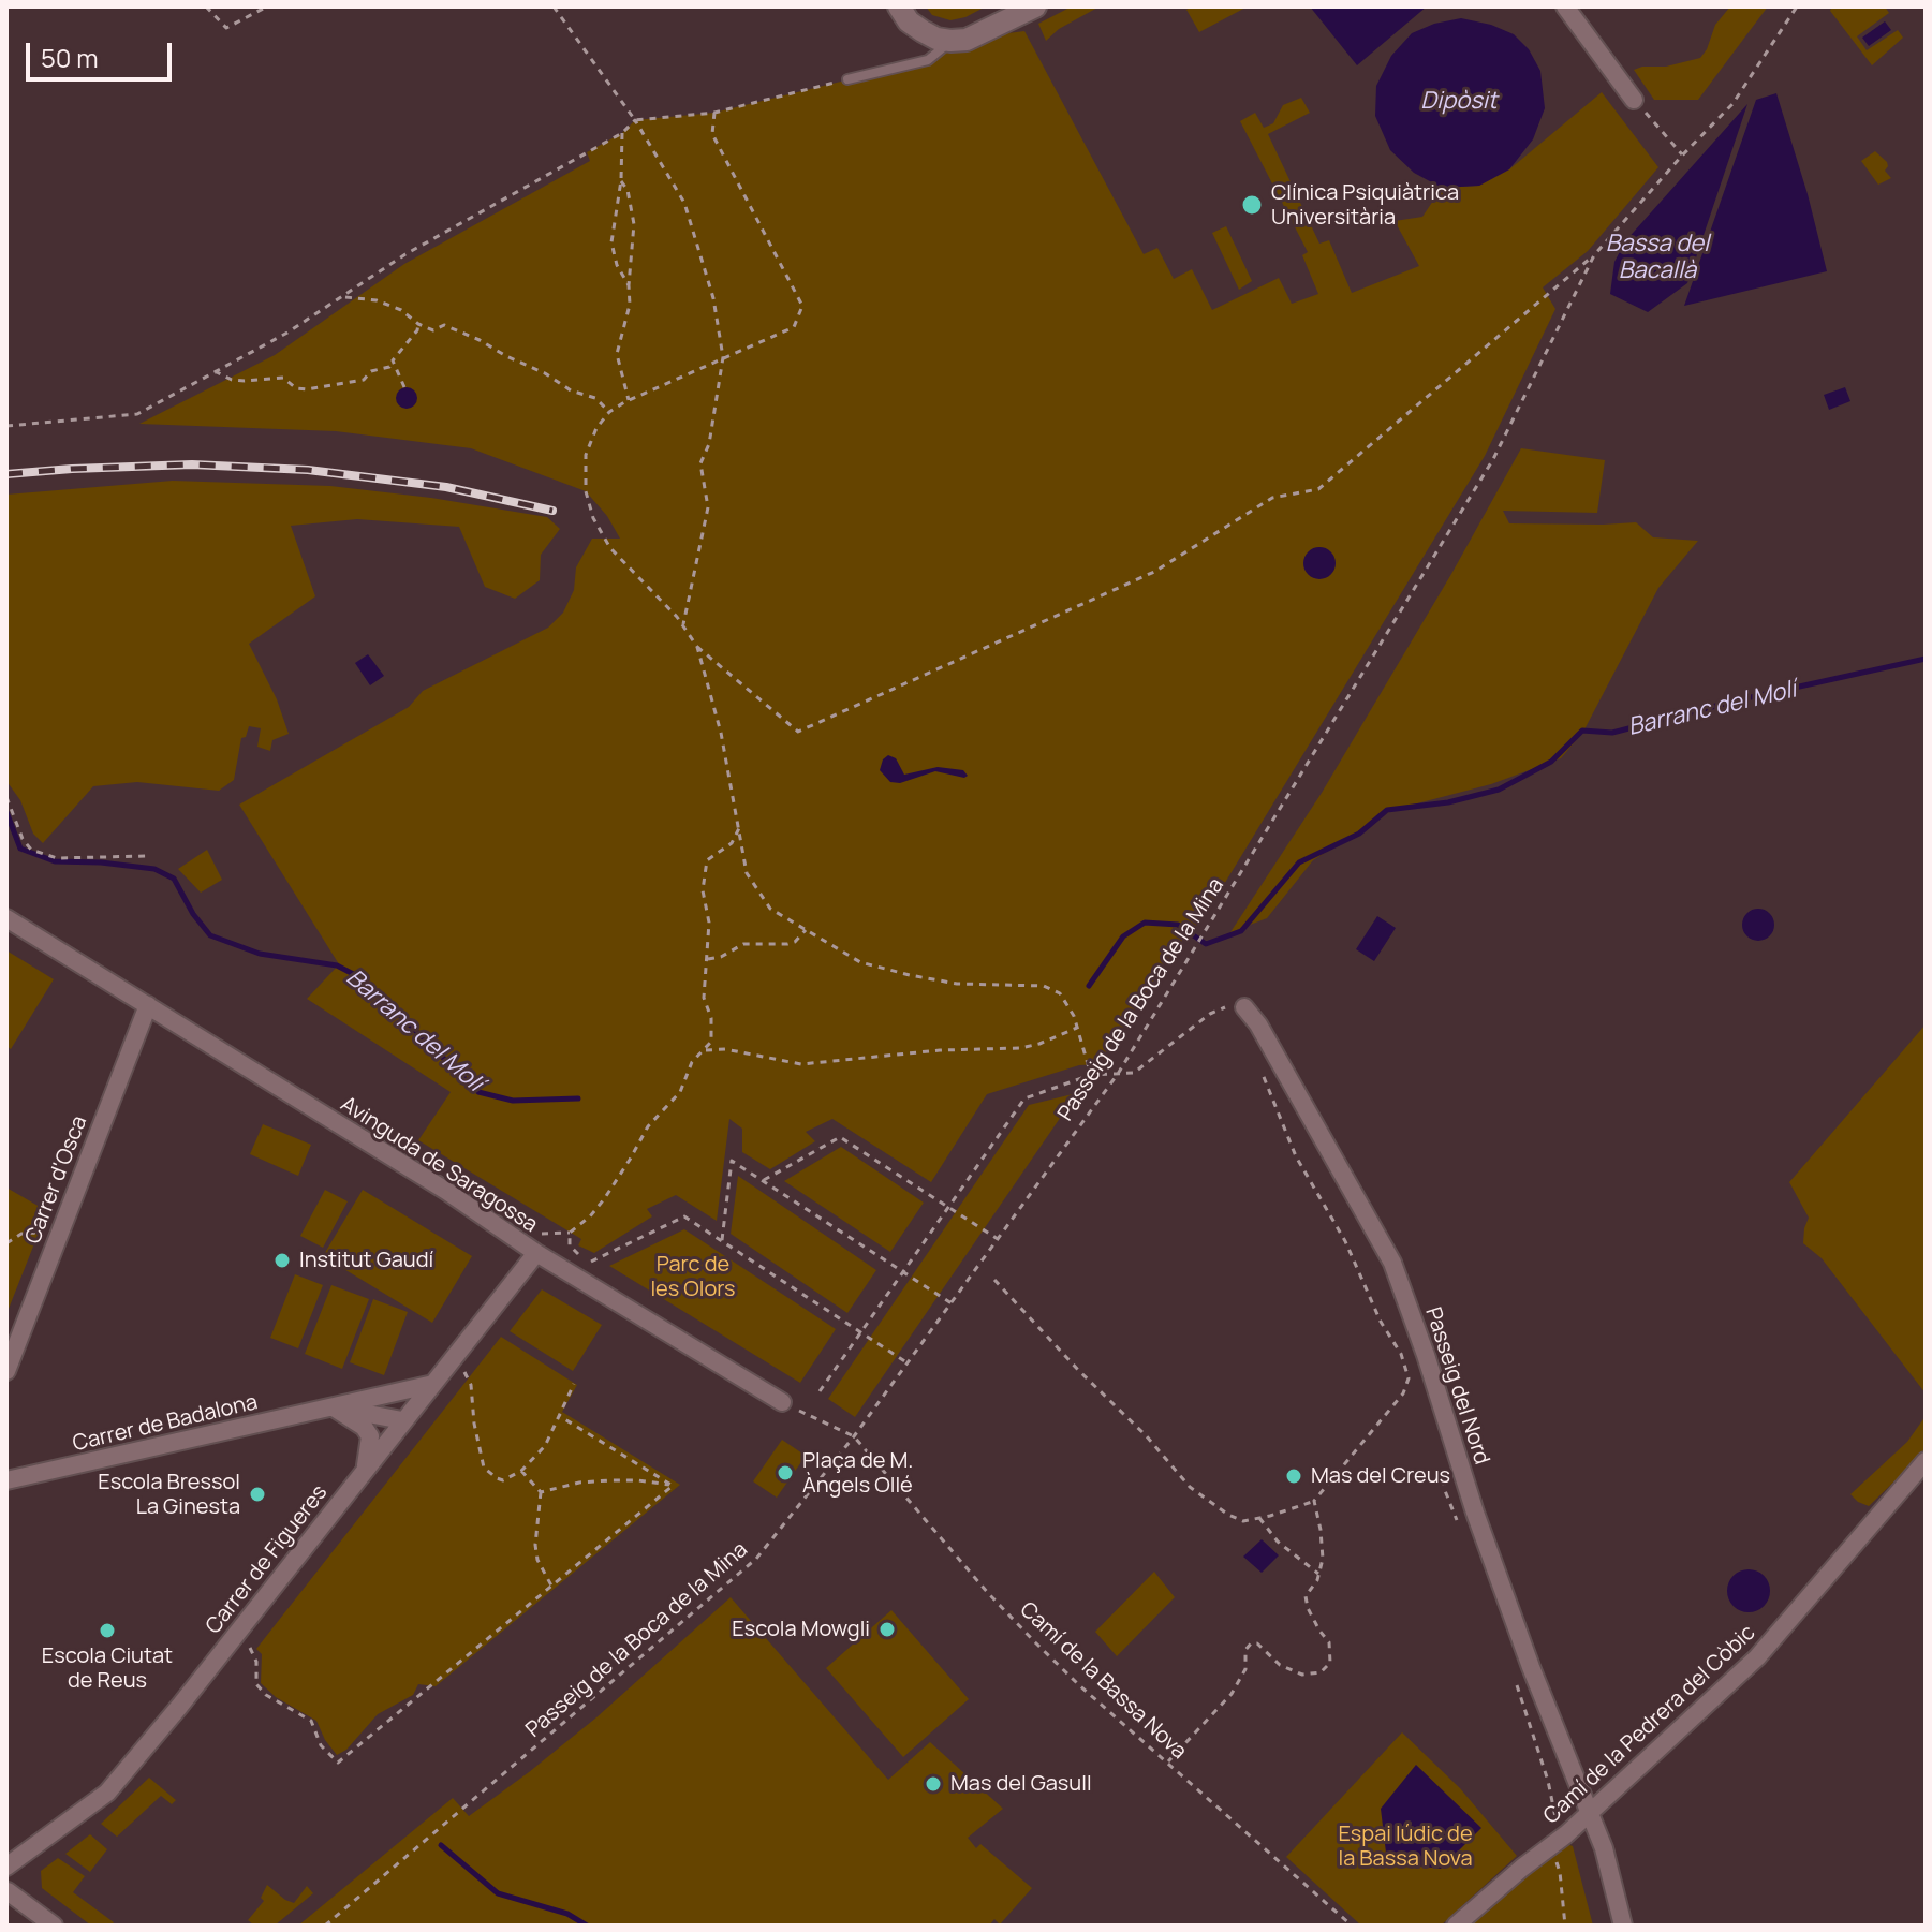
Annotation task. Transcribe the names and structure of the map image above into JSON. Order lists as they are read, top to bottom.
{
  "streets": {
    "street": [
      "Avinguda de Saragossa",
      "Carrer d'Osca",
      "Passeig del Nord",
      "Carrer de Badalona",
      "Carrer de Figueres",
      "Camí de la Pedrera del Còbic"
    ],
    "path": ["Passeig de la Boca de la Mina", "Camí de la Bassa Nova"]
  },
  "crossings": [
    ["Passeig de la Boca de la Mina", "Camí de la Bassa Nova"],
    ["Avinguda de Saragossa", "Carrer d'Osca"],
    ["Avinguda de Saragossa", "Carrer de Figueres"],
    ["Passeig del Nord", "Camí de la Pedrera del Còbic"],
    ["Carrer de Badalona", "Carrer de Figueres"]
  ],
  "water": ["Dipòsit", "Bassa del Bacallà", "Barranc del Molí"],
  "parks": ["Parc de les Olors", "Espai lúdic de la Bassa Nova"],
  "places": [
    "Clínica Psiquiàtrica Universitària",
    "Institut Gaudí",
    "Plaça de M. Àngels Ollé",
    "Mas del Creus",
    "Escola Bressol La Ginesta",
    "Escola Mowgli",
    "Escola Ciutat de Reus",
    "Mas del Gasull"
  ],
  "scale_bar": "50 m"
}
